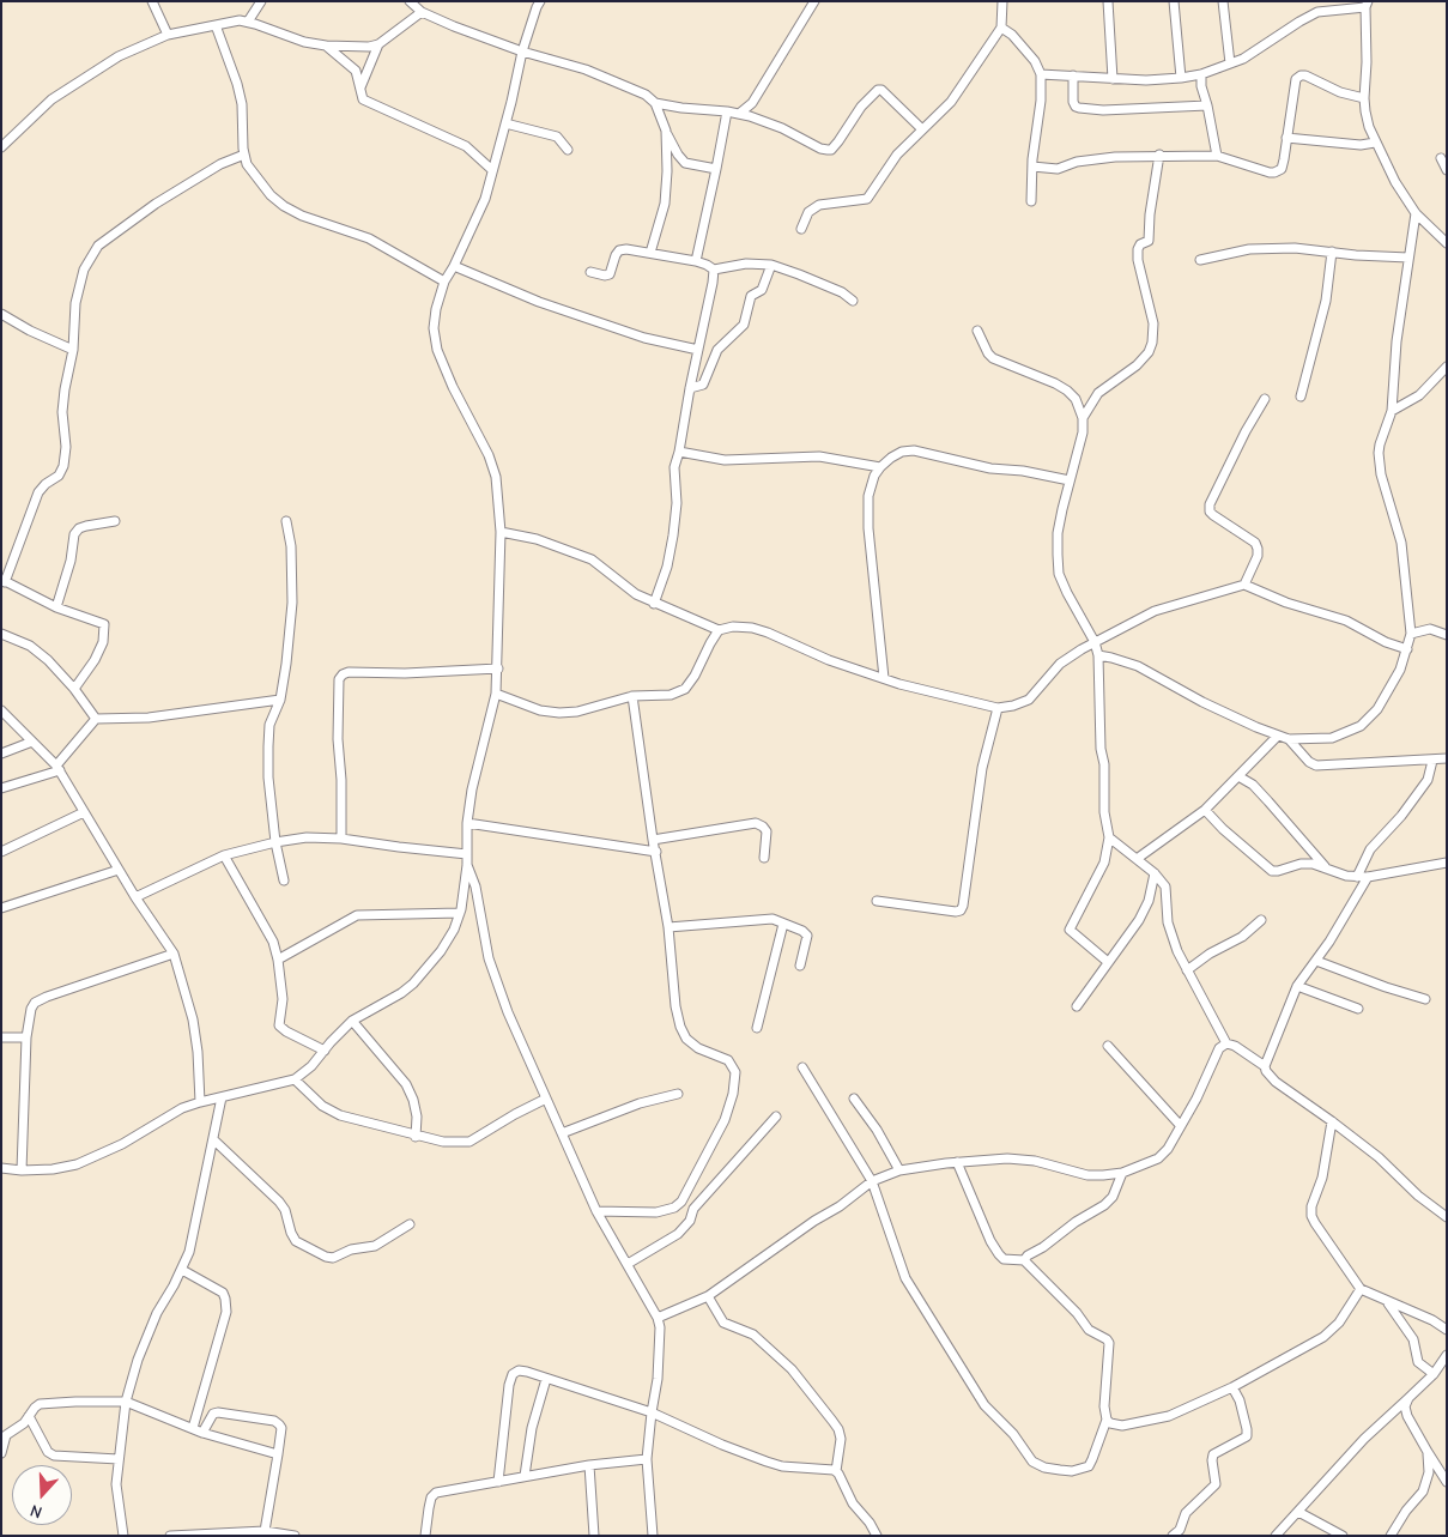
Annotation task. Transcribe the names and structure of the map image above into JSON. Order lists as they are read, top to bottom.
{
  "north": "bottom"
}
